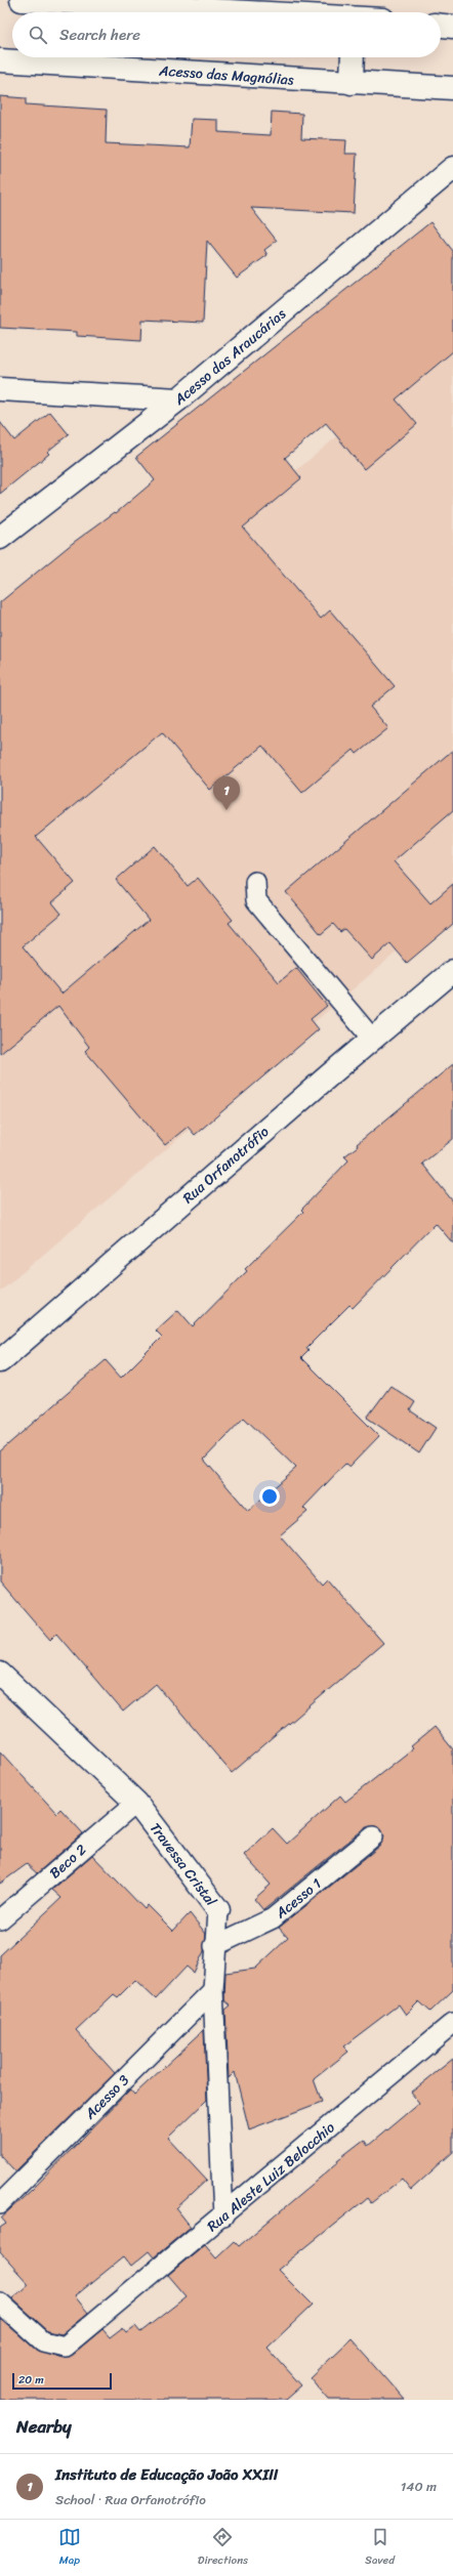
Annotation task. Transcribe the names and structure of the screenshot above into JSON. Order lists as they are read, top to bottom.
{
  "streets": {
    "street": [
      "Acesso das Magnólias",
      "Acesso das Araucárias",
      "Rua Orfanotrófio",
      "Travessa Cristal"
    ],
    "lane": [
      "Beco 2",
      "Acesso 1",
      "Acesso 3",
      "Rua Aleste Luiz Belocchio"
    ]
  },
  "crossings": [
    ["Beco 2", "Travessa Cristal"],
    ["Travessa Cristal", "Acesso 1"],
    ["Travessa Cristal", "Acesso 3"],
    ["Travessa Cristal", "Rua Aleste Luiz Belocchio"]
  ],
  "scale_bar": "20 m",
  "page": {
    "search": "Search here",
    "pins": "1",
    "scale": "20 m",
    "heading": "Nearby",
    "list": [
      {
        "mark": "1",
        "name": "Instituto de Educação João XXIII",
        "note": "School · Rua Orfanotrófio",
        "value": "140 m"
      }
    ],
    "nav": ["Map", "Directions", "Saved"]
  }
}
